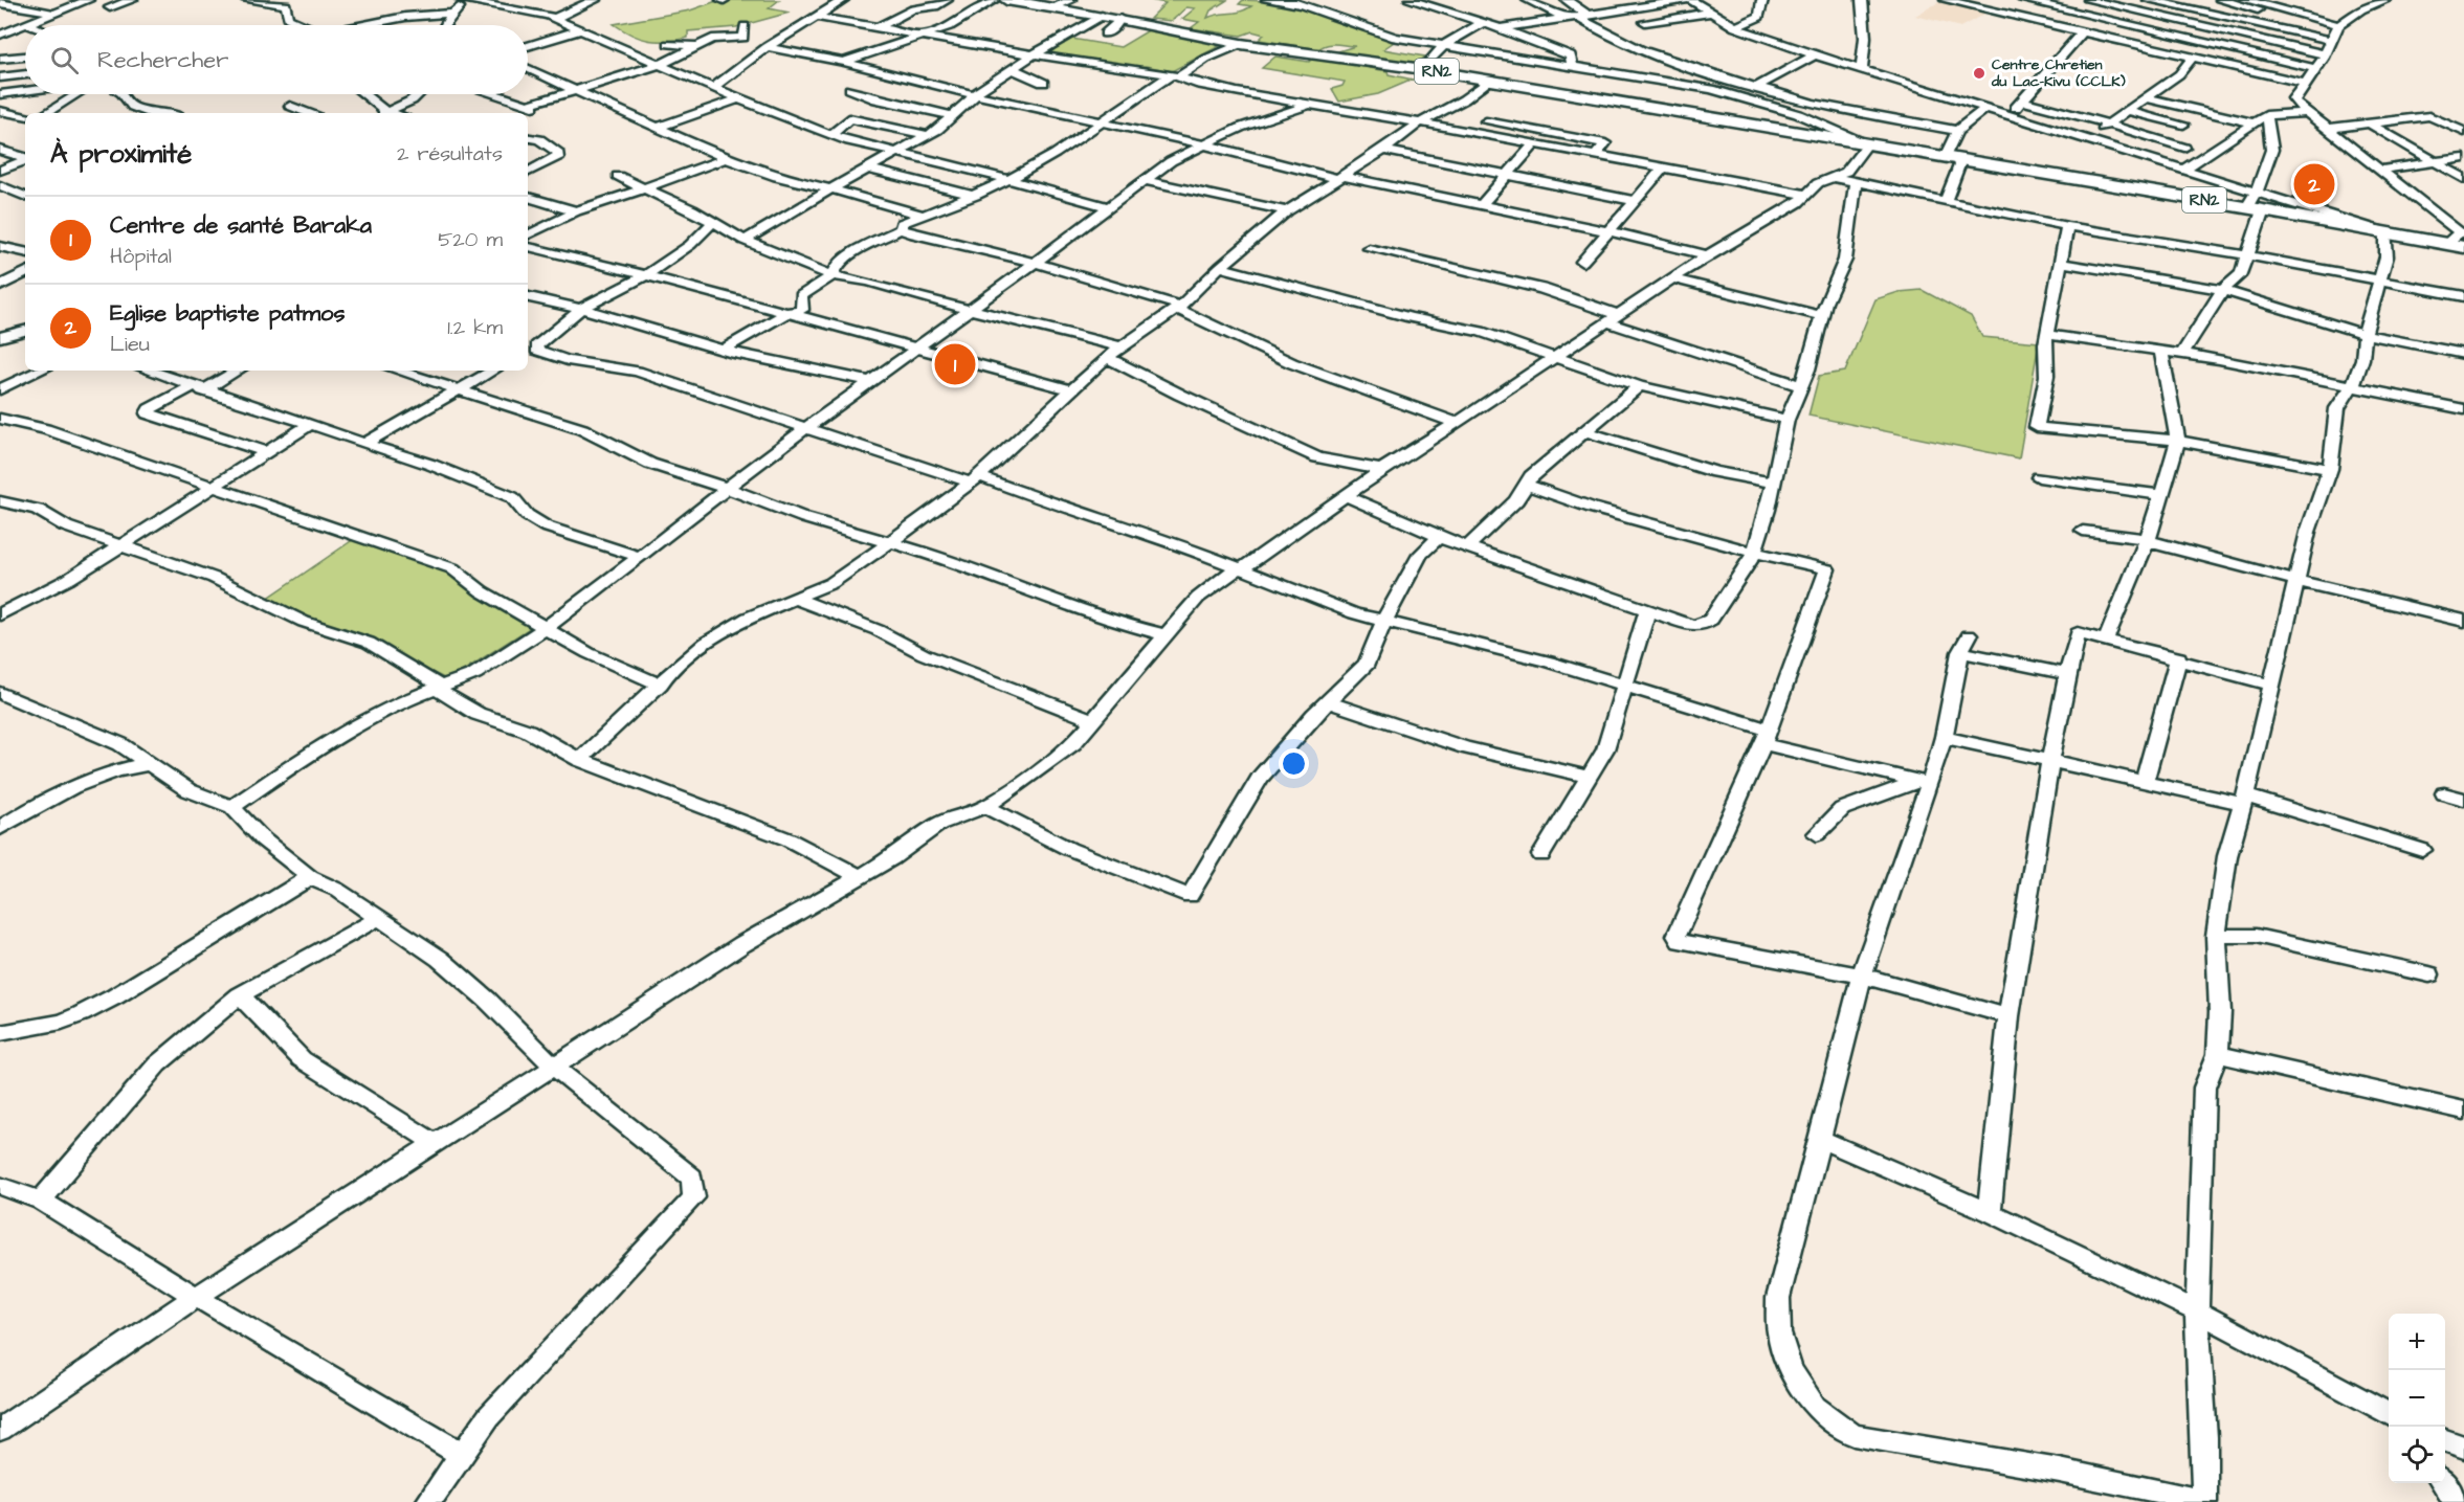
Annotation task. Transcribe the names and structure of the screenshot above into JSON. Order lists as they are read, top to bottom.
{
  "streets": {
    "highway": ["RN2"]
  },
  "places": ["Centre Chretien du Lac-Kivu (CCLK)"],
  "page": {
    "search": "Rechercher",
    "heading": ["À proximité", "2 résultats"],
    "pins": ["2", "1"],
    "list": [
      {
        "mark": "1",
        "name": "Centre de santé Baraka",
        "note": "Hôpital",
        "value": "520 m"
      },
      {
        "mark": "2",
        "name": "Eglise baptiste patmos",
        "note": "Lieu",
        "value": "1.2 km"
      }
    ],
    "map_buttons": ["+", "−"]
  }
}
